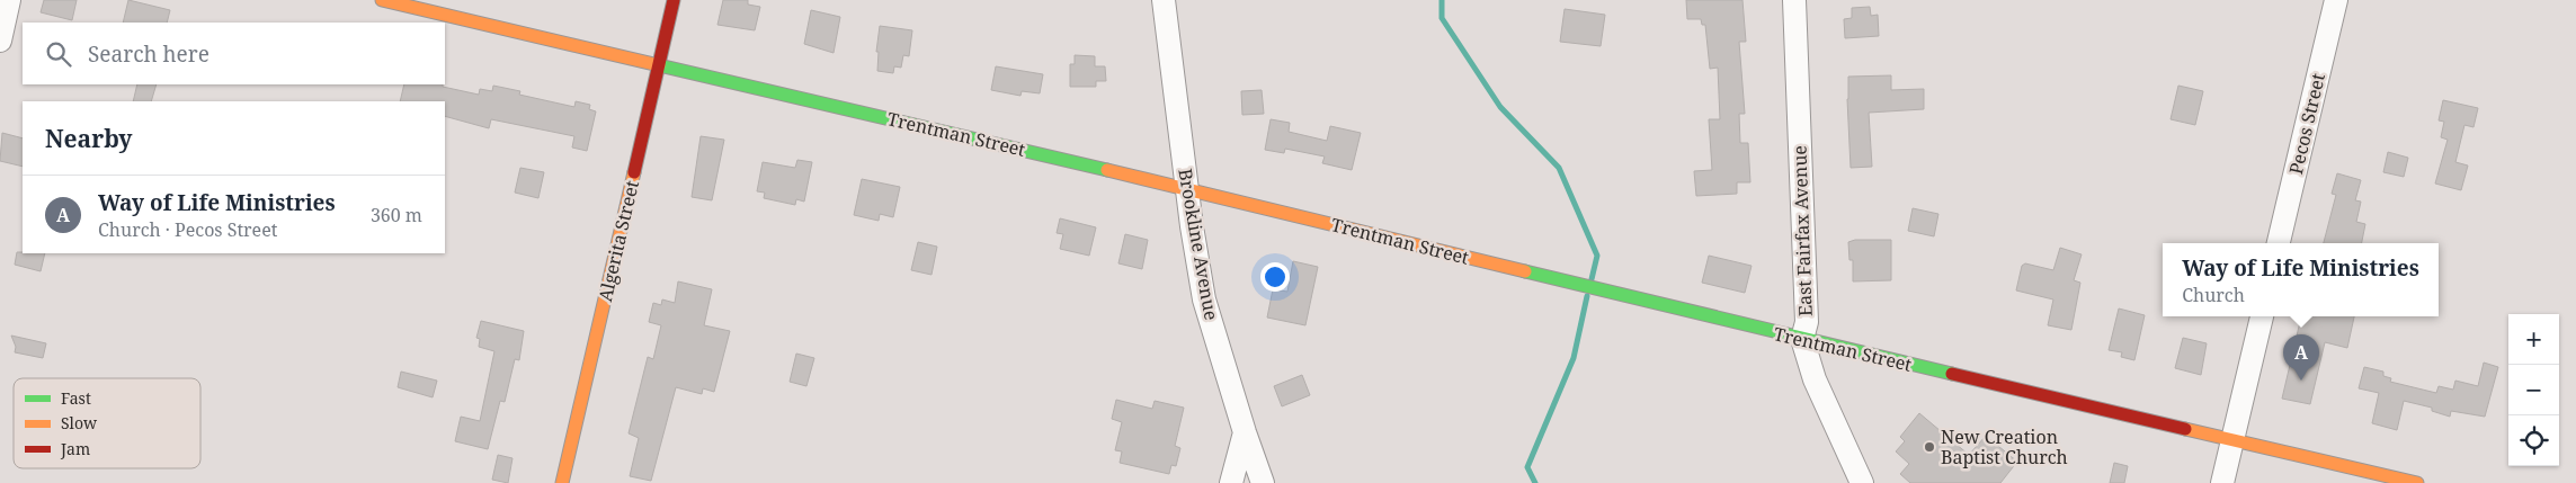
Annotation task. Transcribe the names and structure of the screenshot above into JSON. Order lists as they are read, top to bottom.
{
  "streets": {
    "street": [
      "Pecos Street",
      "Trentman Street",
      "East Fairfax Avenue",
      "Algerita Street",
      "Brookline Avenue"
    ]
  },
  "crossings": [
    ["Trentman Street", "East Fairfax Avenue"],
    ["Trentman Street", "Algerita Street"],
    ["Trentman Street", "Brookline Avenue"]
  ],
  "places": ["New Creation Baptist Church"],
  "legend": ["Fast", "Slow", "Jam"],
  "page": {
    "search": "Search here",
    "heading": "Nearby",
    "list": [
      {
        "mark": "A",
        "name": "Way of Life Ministries",
        "note": "Church · Pecos Street",
        "value": "360 m"
      }
    ],
    "popup": ["Way of Life Ministries", "Church"],
    "map_buttons": ["+", "−"],
    "pins": "A"
  }
}
